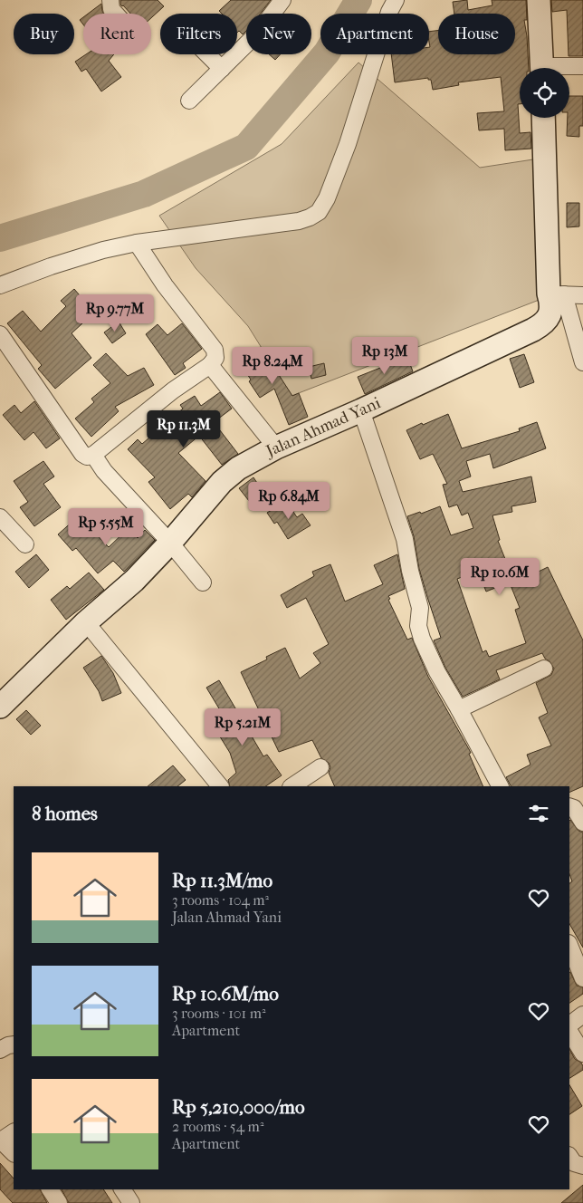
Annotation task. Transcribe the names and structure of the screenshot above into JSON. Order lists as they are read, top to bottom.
{
  "streets": {
    "street": ["Jalan Ahmad Yani"]
  },
  "page": {
    "chip": [
      "Buy",
      "Rent",
      "Filters",
      "New",
      "Apartment",
      "House"
    ],
    "price": [
      "Rp 9.77M",
      "Rp 13M",
      "Rp 8.24M",
      "Rp 11.3M",
      "Rp 6.84M",
      "Rp 5.55M",
      "Rp 10.6M",
      "Rp 5.21M"
    ],
    "heading": "8 homes",
    "list": [
      {
        "name": "Rp 11.3M/mo",
        "note": "3 rooms · 104 m² · Jalan Ahmad Yani"
      },
      {
        "name": "Rp 10.6M/mo",
        "note": "3 rooms · 101 m² · Apartment"
      },
      {
        "name": "Rp 5,210,000/mo",
        "note": "2 rooms · 54 m² · Apartment"
      }
    ]
  }
}
